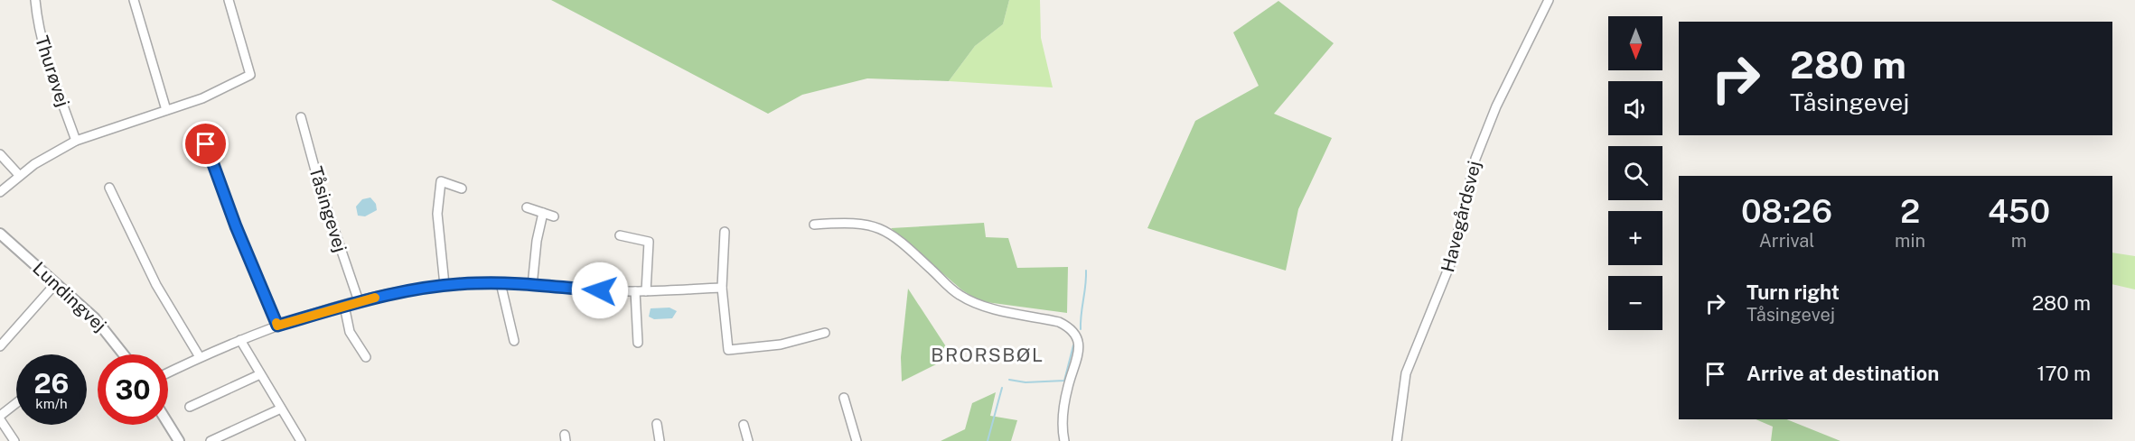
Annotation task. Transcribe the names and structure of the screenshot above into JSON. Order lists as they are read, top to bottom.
{
  "streets": {
    "street": [
      "Thurøvej",
      "Tåsingevej",
      "Havegårdsvej",
      "Lundingvej"
    ]
  },
  "districts": ["BRORSBØL"],
  "north": "bottom",
  "page": {
    "map_buttons": ["+", "−"],
    "turn": ["280 m", "Tåsingevej"],
    "eta": [
      "08:26",
      "Arrival",
      "2",
      "min",
      "450",
      "m"
    ],
    "list": [
      {
        "name": "Turn right",
        "note": "Tåsingevej",
        "value": "280 m"
      },
      {
        "name": "Arrive at destination",
        "value": "170 m"
      }
    ],
    "speed": "26 km/h",
    "limit": "30"
  }
}
